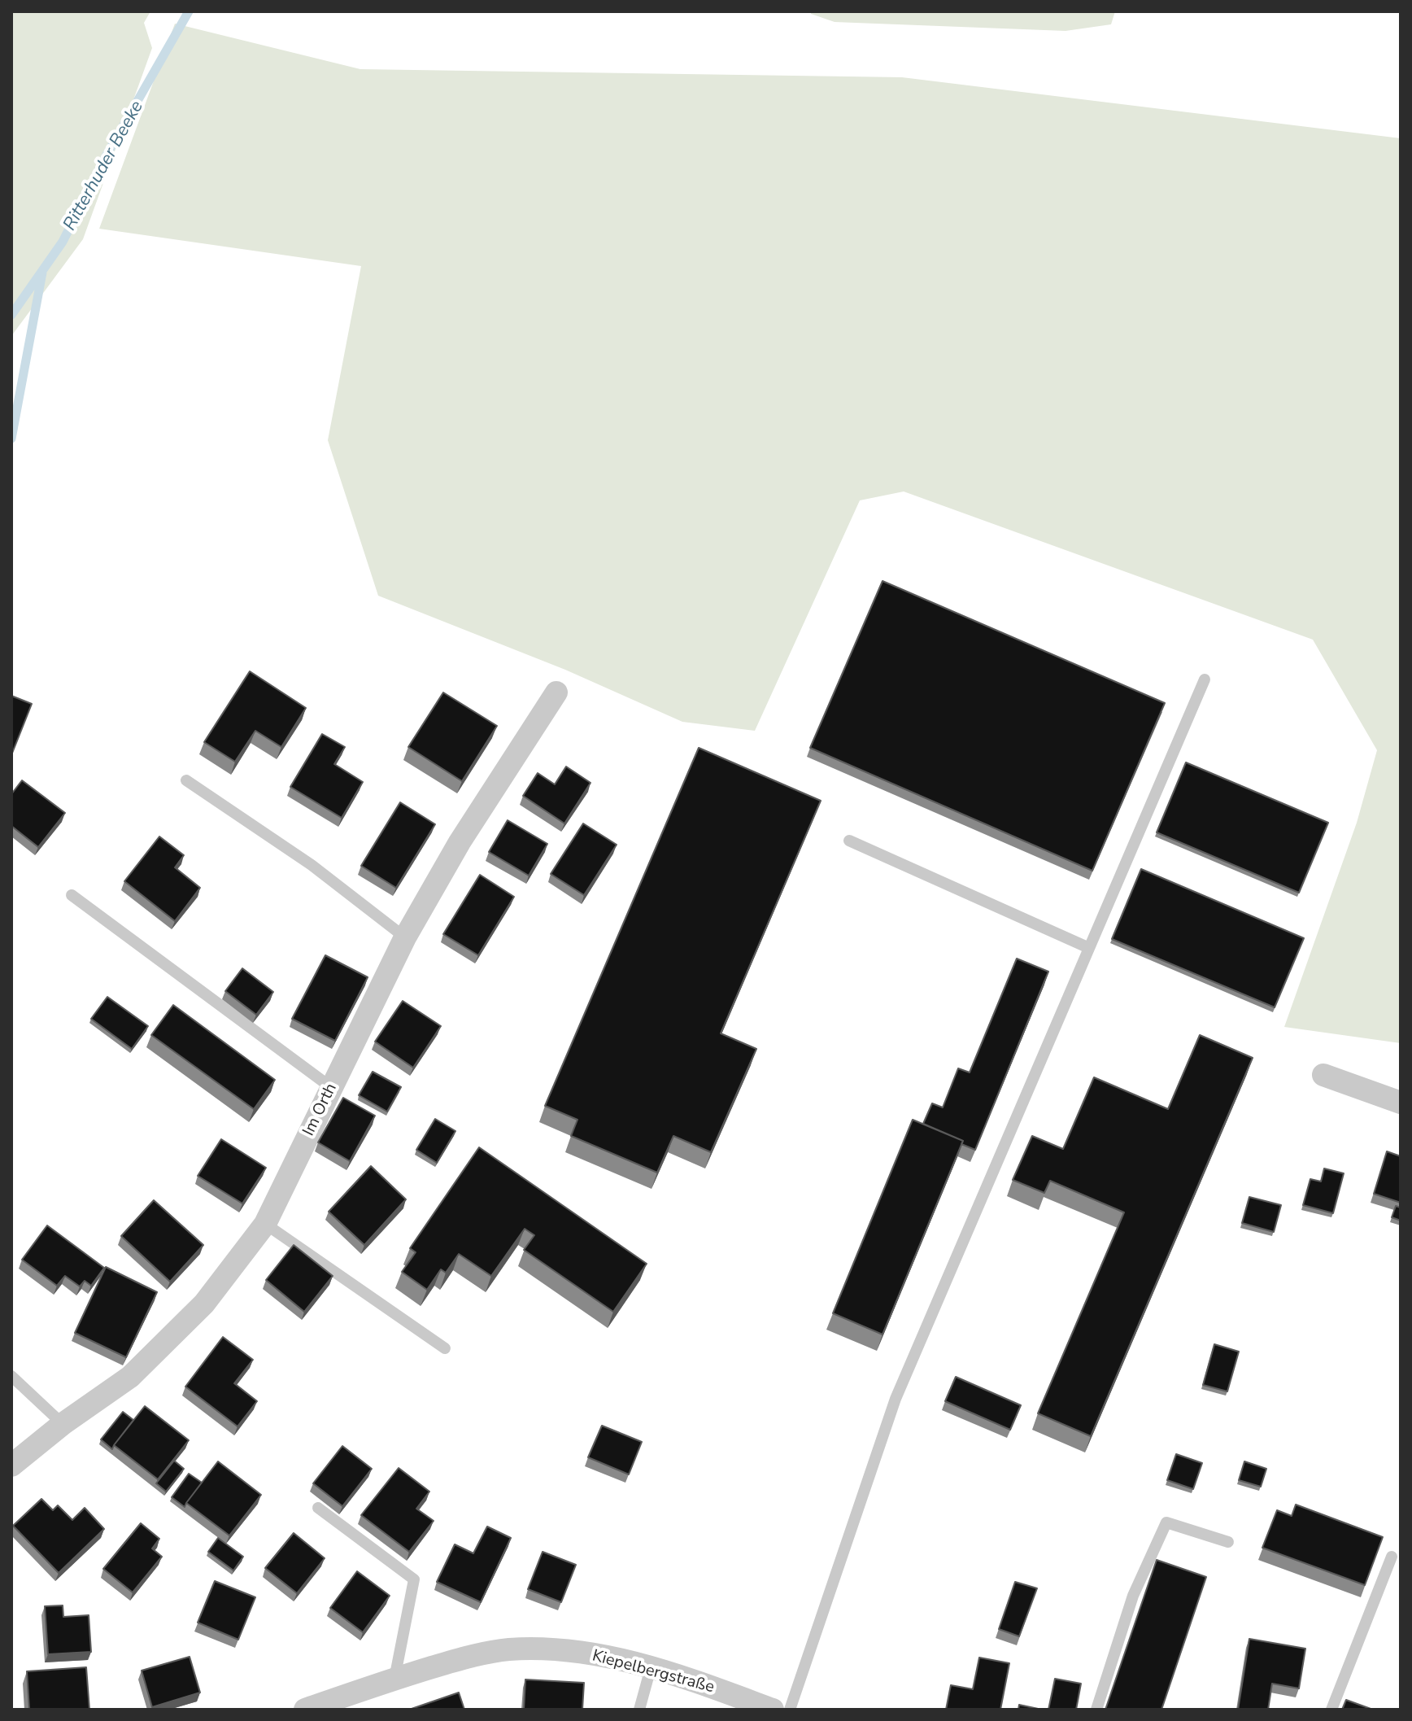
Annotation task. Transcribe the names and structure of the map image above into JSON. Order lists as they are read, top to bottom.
{
  "streets": {
    "street": ["Im Orth", "Kiepelbergstraße"]
  },
  "water": ["Ritterhuder Beeke"]
}
